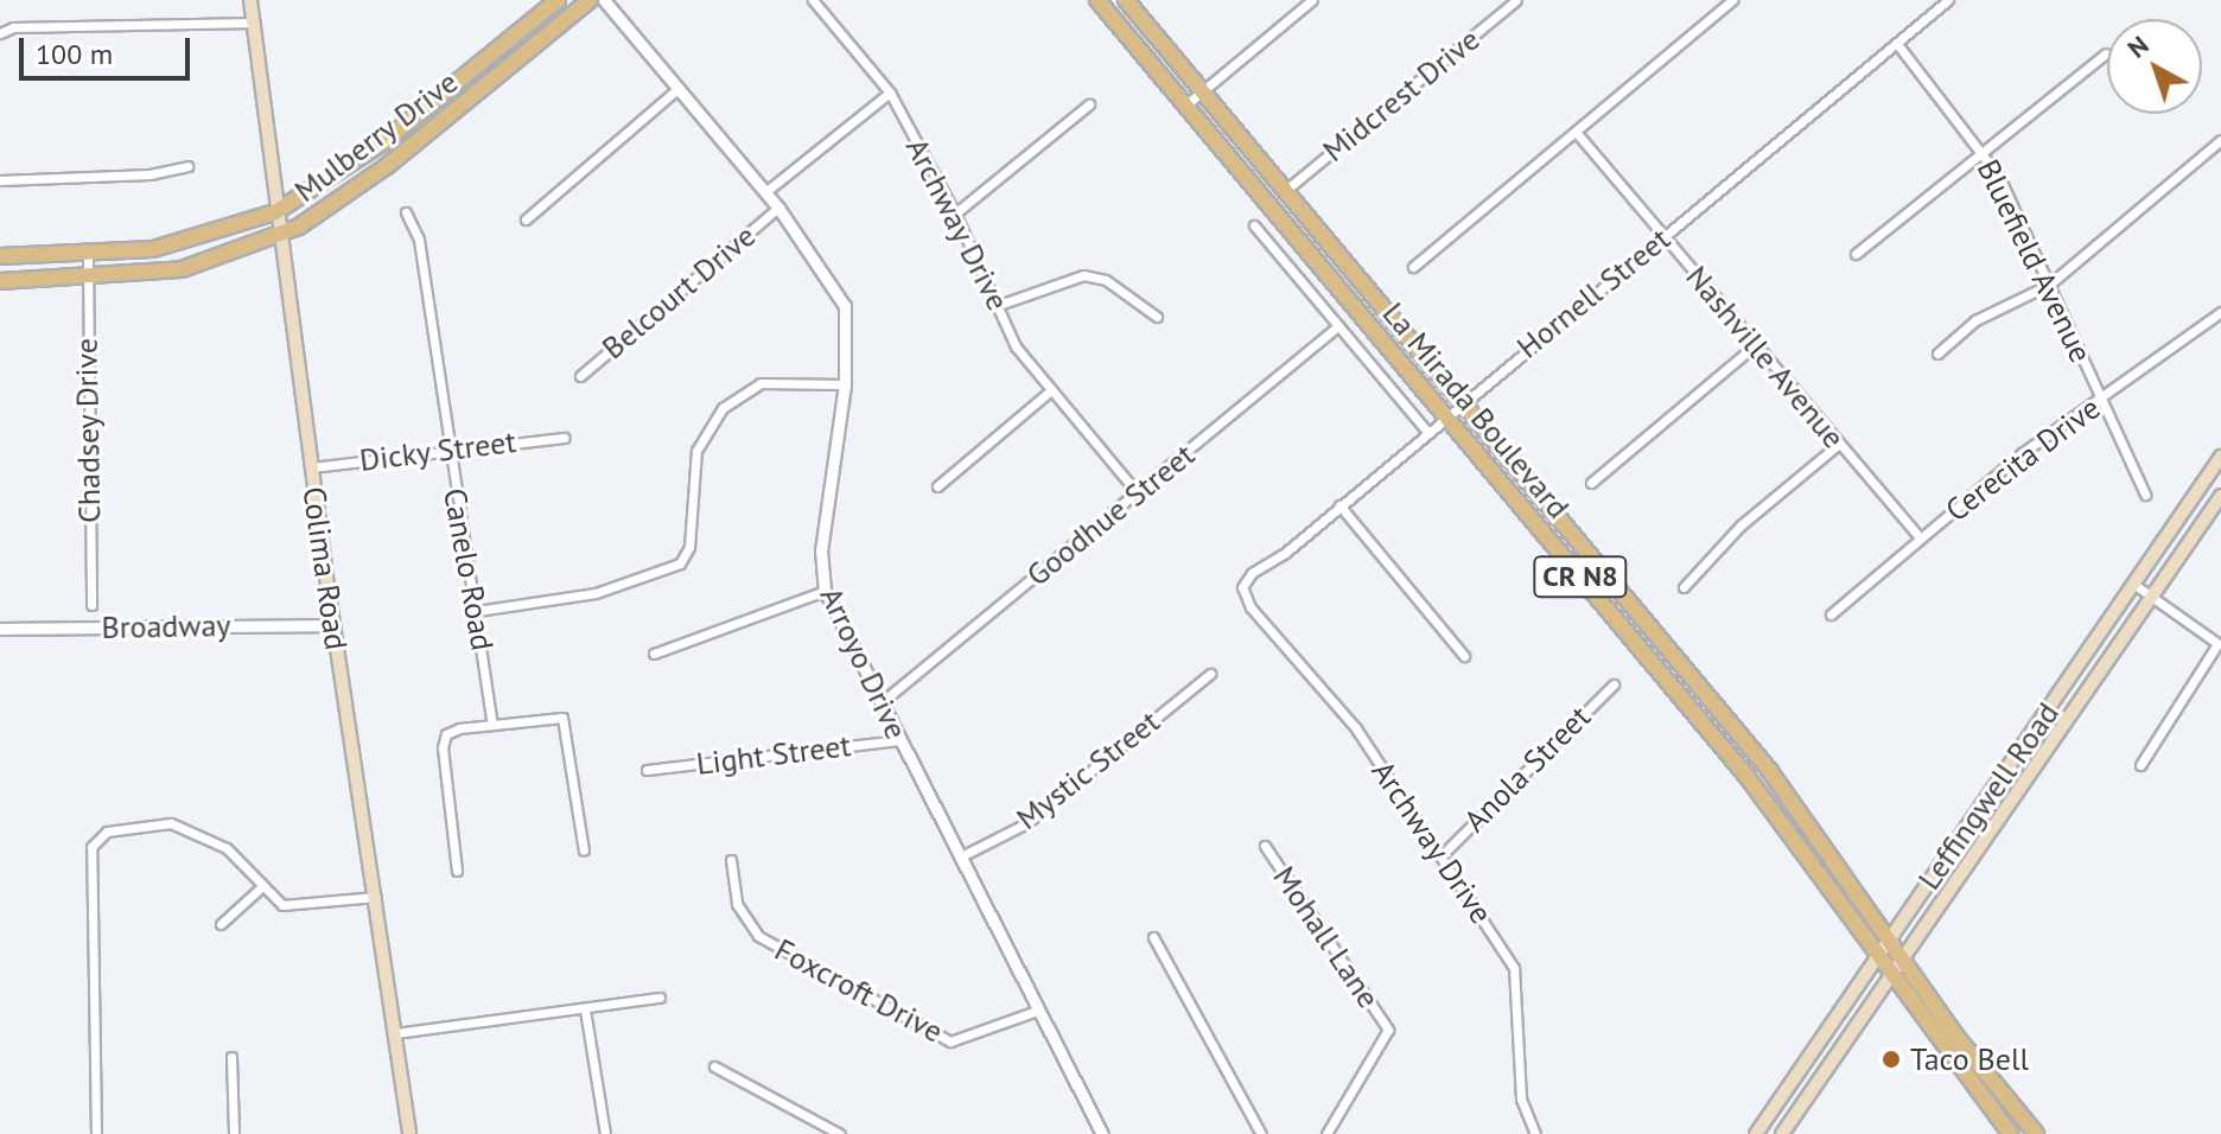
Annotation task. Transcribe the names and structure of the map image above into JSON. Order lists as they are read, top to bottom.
{
  "streets": {
    "main road": [
      "Mulberry Drive",
      "La Mirada Boulevard",
      "Colima Road",
      "CR N8",
      "Leffingwell Road"
    ],
    "street": [
      "Midcrest Drive",
      "Archway Drive",
      "Bluefield Avenue",
      "Belcourt Drive",
      "Hornell Street",
      "Nashville Avenue",
      "Chadsey Drive",
      "Dicky Street",
      "Cerecita Drive",
      "Goodhue Street",
      "Canelo Road",
      "Broadway",
      "Arroyo Drive",
      "Light Street",
      "Anola Street",
      "Mystic Street",
      "Mohall Lane",
      "Foxcroft Drive"
    ]
  },
  "crossings": [
    ["Midcrest Drive", "La Mirada Boulevard"],
    ["Mulberry Drive", "Chadsey Drive"],
    ["Mulberry Drive", "Colima Road"],
    ["Archway Drive", "Belcourt Drive"],
    ["Archway Drive", "Hornell Street"],
    ["Archway Drive", "Goodhue Street"],
    ["Archway Drive", "Anola Street"],
    ["Bluefield Avenue", "Hornell Street"],
    ["Bluefield Avenue", "Cerecita Drive"],
    ["Belcourt Drive", "Arroyo Drive"],
    ["Hornell Street", "Nashville Avenue"],
    ["Hornell Street", "La Mirada Boulevard"],
    ["Nashville Avenue", "Cerecita Drive"],
    ["La Mirada Boulevard", "Goodhue Street"],
    ["La Mirada Boulevard", "Leffingwell Road"],
    ["Dicky Street", "Colima Road"],
    ["Dicky Street", "Canelo Road"],
    ["Goodhue Street", "Arroyo Drive"],
    ["Colima Road", "Broadway"],
    ["Arroyo Drive", "Light Street"],
    ["Arroyo Drive", "Mystic Street"],
    ["Arroyo Drive", "Foxcroft Drive"]
  ],
  "places": ["Taco Bell"],
  "scale_bar": "100 m",
  "north": "top left"
}
